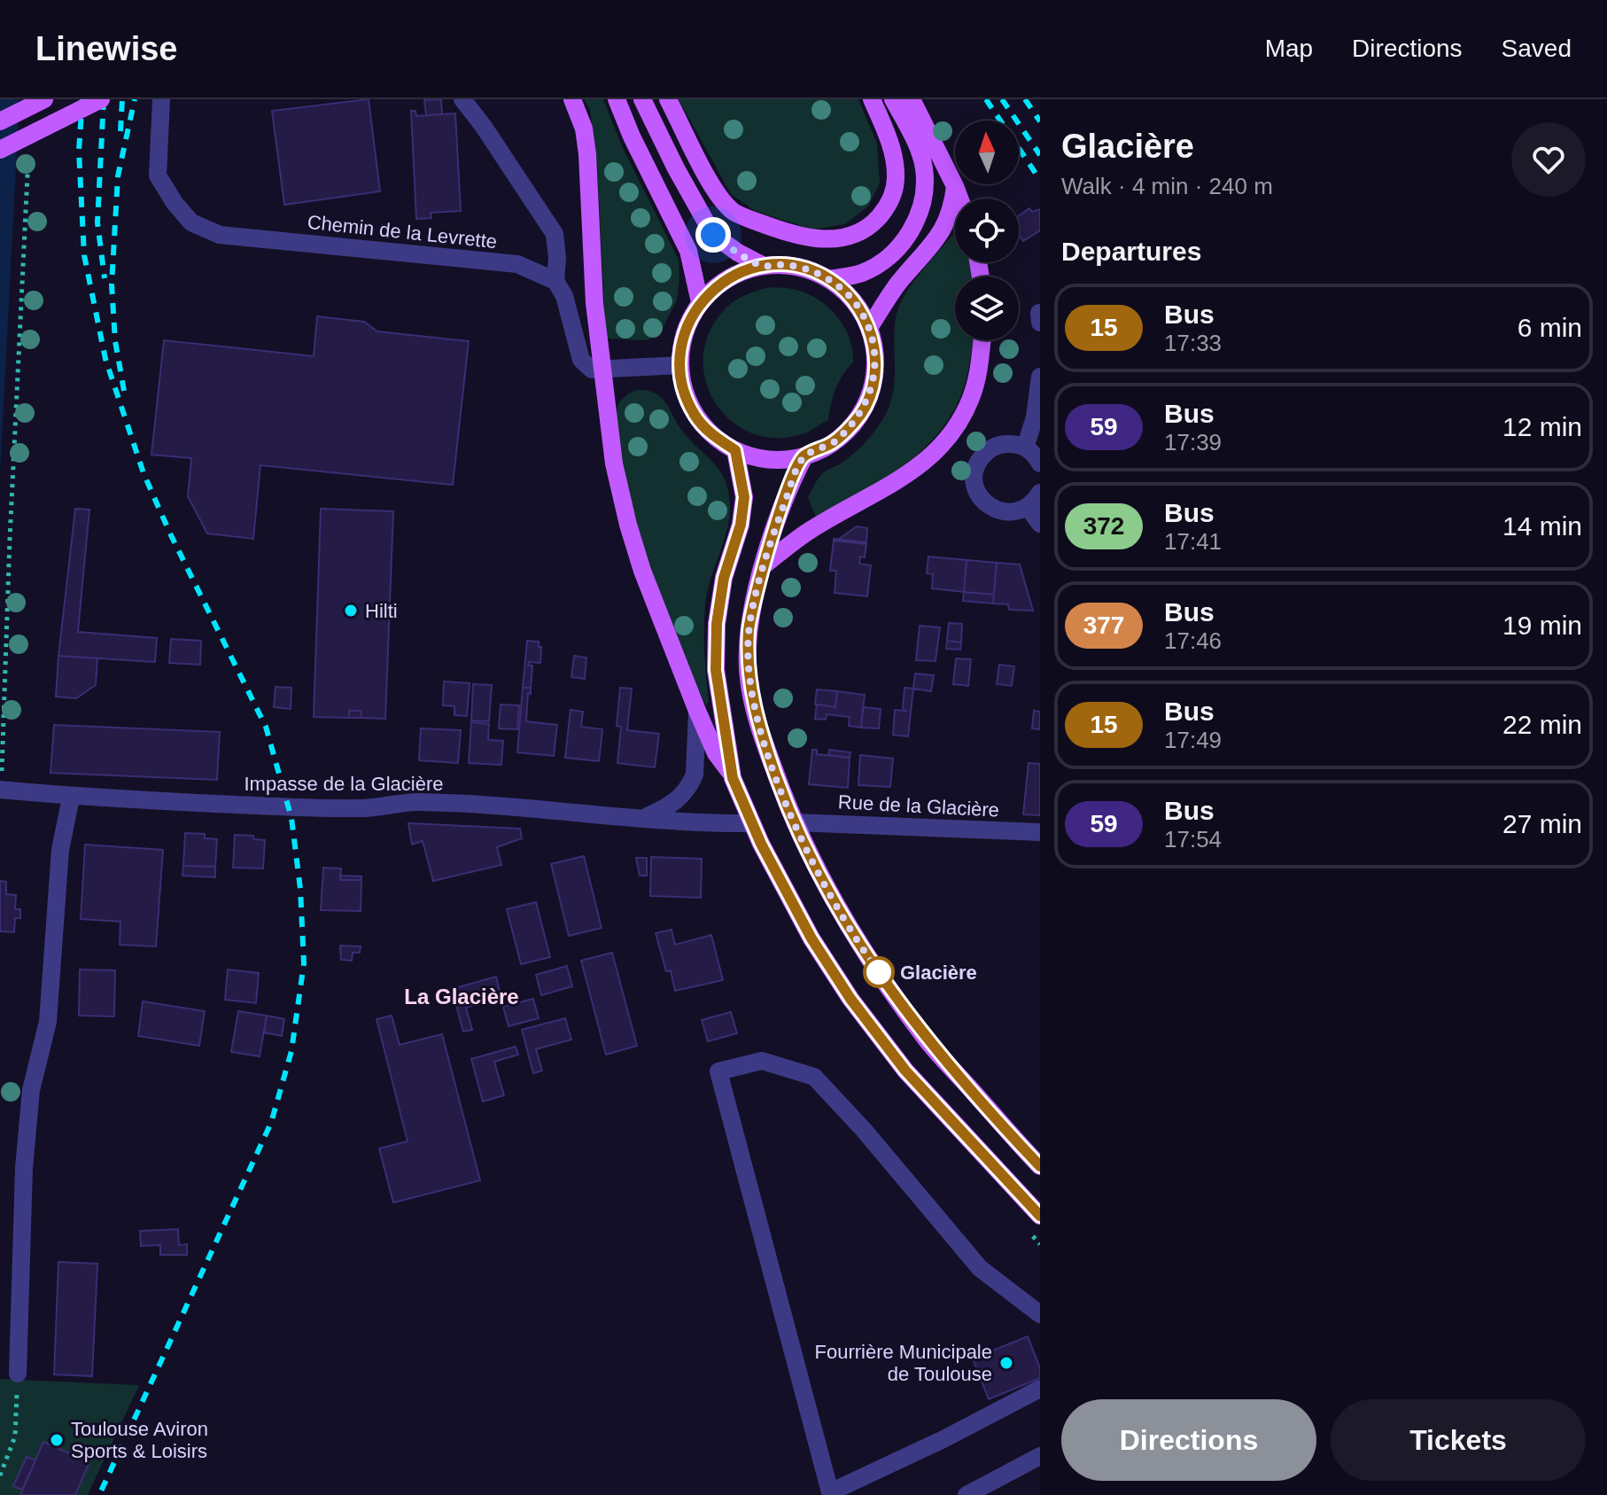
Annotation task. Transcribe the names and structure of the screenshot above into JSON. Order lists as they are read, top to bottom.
{
  "streets": {
    "street": ["Chemin de la Levrette", "Impasse de la Glacière", "Rue de la Glacière"]
  },
  "districts": ["La Glacière"],
  "places": [
    "Hilti",
    "Glacière",
    "Fourrière Municipale de Toulouse",
    "Toulouse Aviron Sports & Loisirs"
  ],
  "lines": ["bus line 15"],
  "north": "top",
  "page": {
    "header": "Linewise",
    "nav": ["Map", "Directions", "Saved"],
    "heading": [
      ["Glacière", "Walk · 4 min · 240 m"],
      "Departures"
    ],
    "list": [
      {
        "mark": "15",
        "name": "Bus",
        "note": "17:33",
        "value": "6 min"
      },
      {
        "mark": "59",
        "name": "Bus",
        "note": "17:39",
        "value": "12 min"
      },
      {
        "mark": "372",
        "name": "Bus",
        "note": "17:41",
        "value": "14 min"
      },
      {
        "mark": "377",
        "name": "Bus",
        "note": "17:46",
        "value": "19 min"
      },
      {
        "mark": "15",
        "name": "Bus",
        "note": "17:49",
        "value": "22 min"
      },
      {
        "mark": "59",
        "name": "Bus",
        "note": "17:54",
        "value": "27 min"
      }
    ],
    "buttons": ["Directions", "Tickets"]
  }
}
